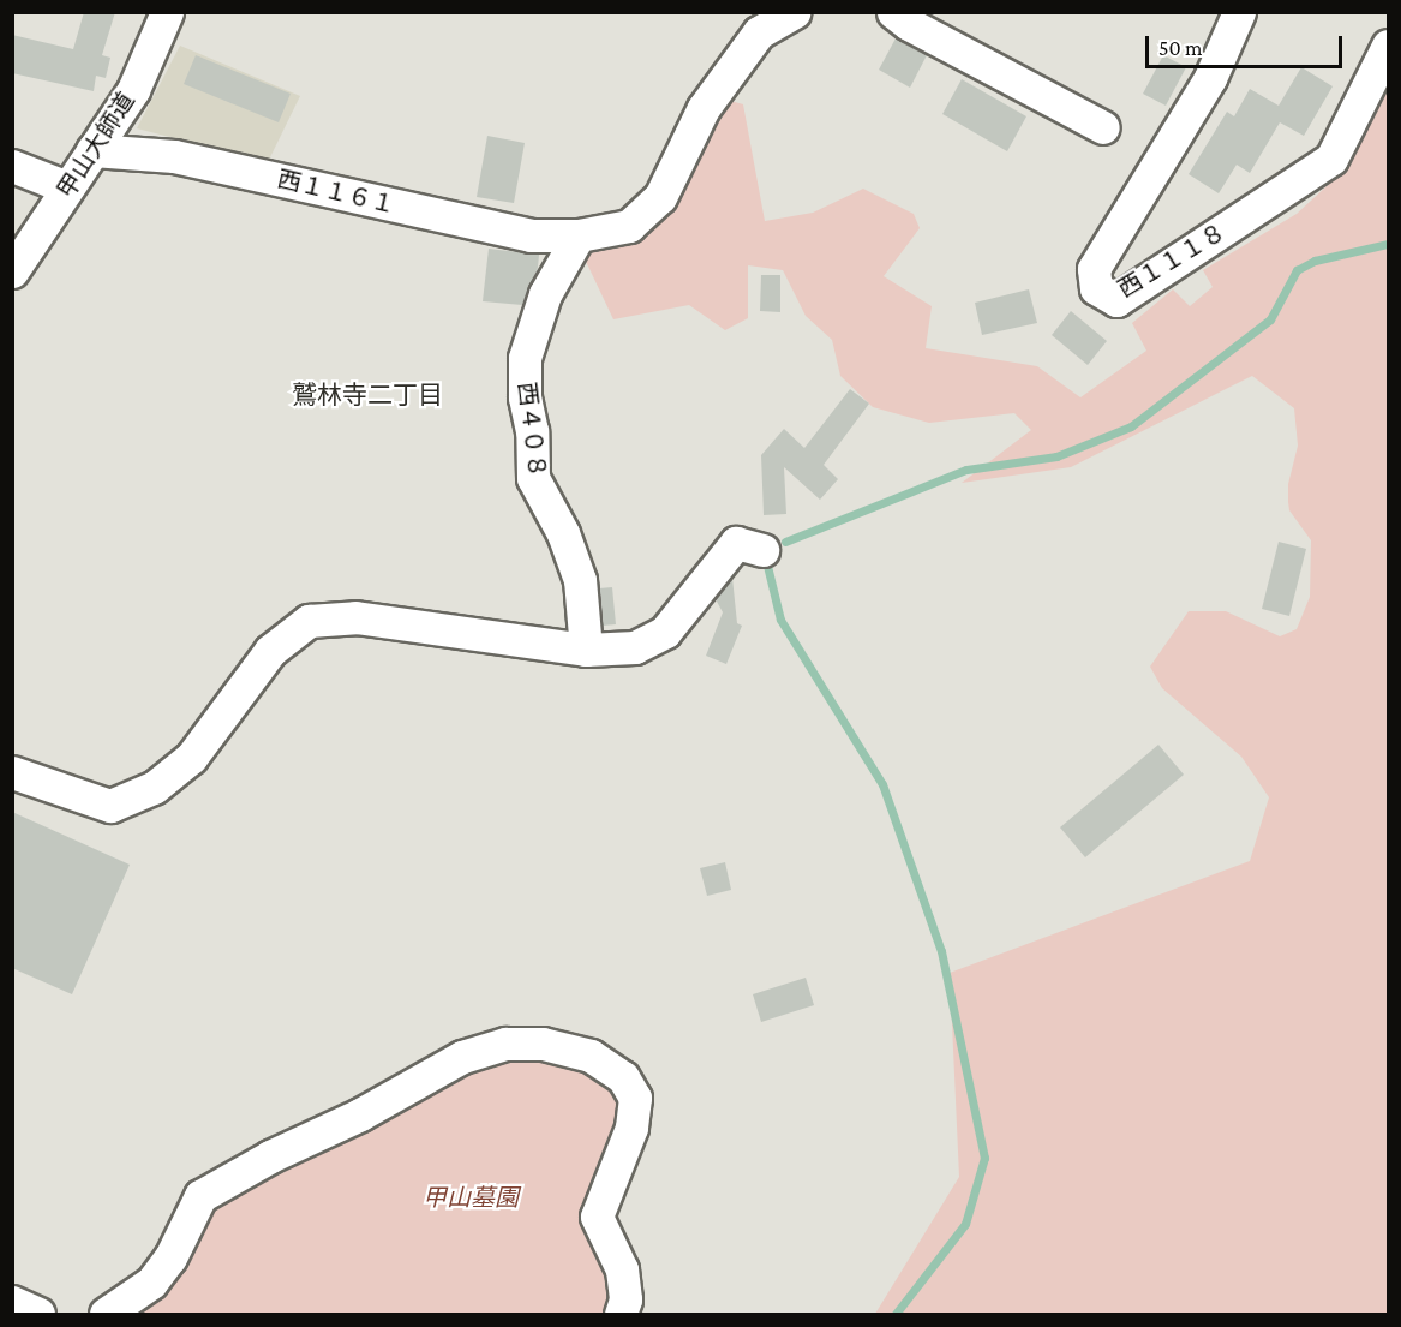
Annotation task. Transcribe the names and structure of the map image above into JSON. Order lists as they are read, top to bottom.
{
  "streets": {
    "street": [
      "甲山大師道",
      "西１１６１",
      "西１１１８",
      "西４０８"
    ]
  },
  "crossings": [
    ["甲山大師道", "西１１６１"],
    ["西１１６１", "西４０８"]
  ],
  "districts": ["鷲林寺二丁目"],
  "parks": ["甲山墓園"],
  "scale_bar": "50 m"
}
